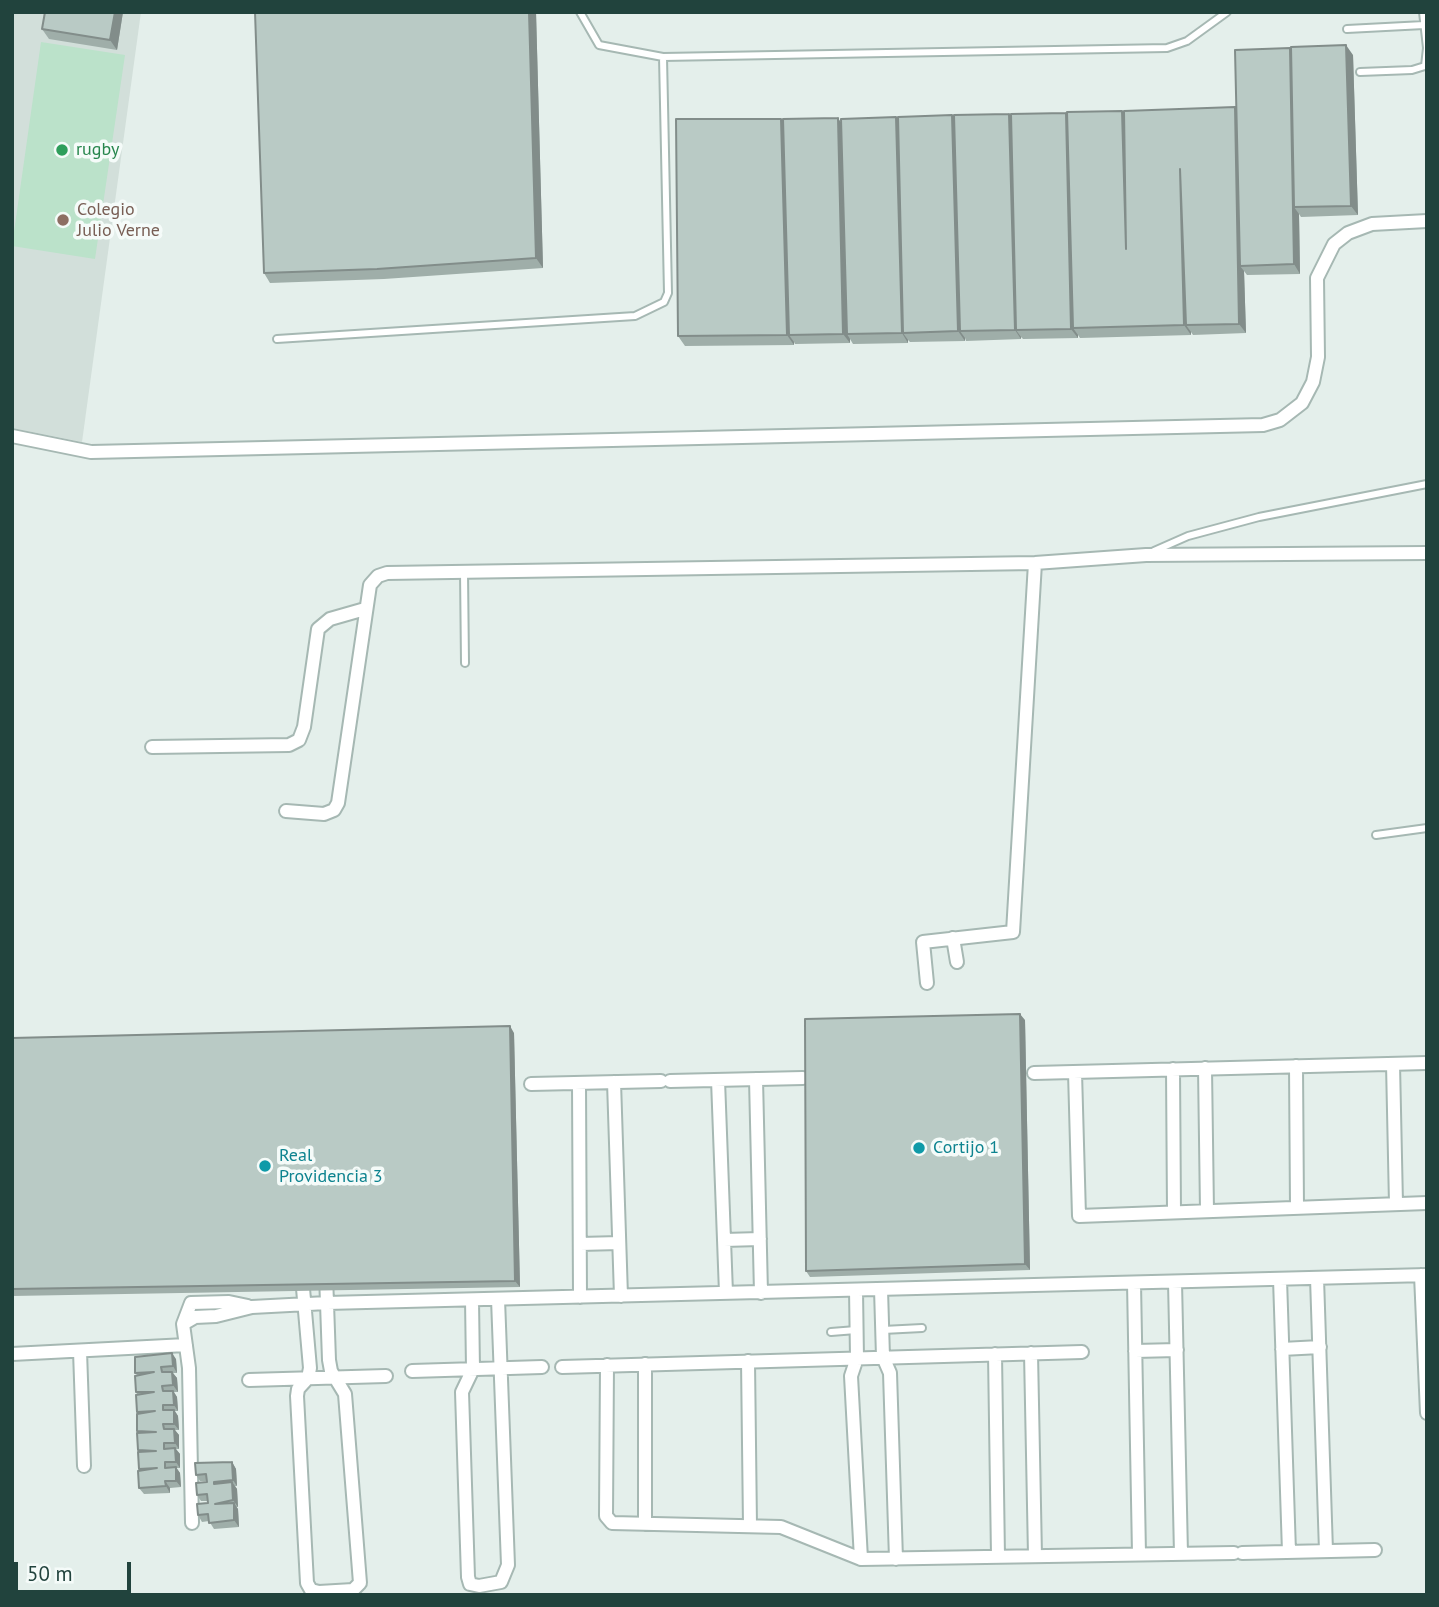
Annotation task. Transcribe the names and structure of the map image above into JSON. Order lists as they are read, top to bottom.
{
  "places": [
    "rugby",
    "Colegio Julio Verne",
    "Cortijo 1",
    "Real Providencia 3"
  ],
  "scale_bar": "50 m"
}
